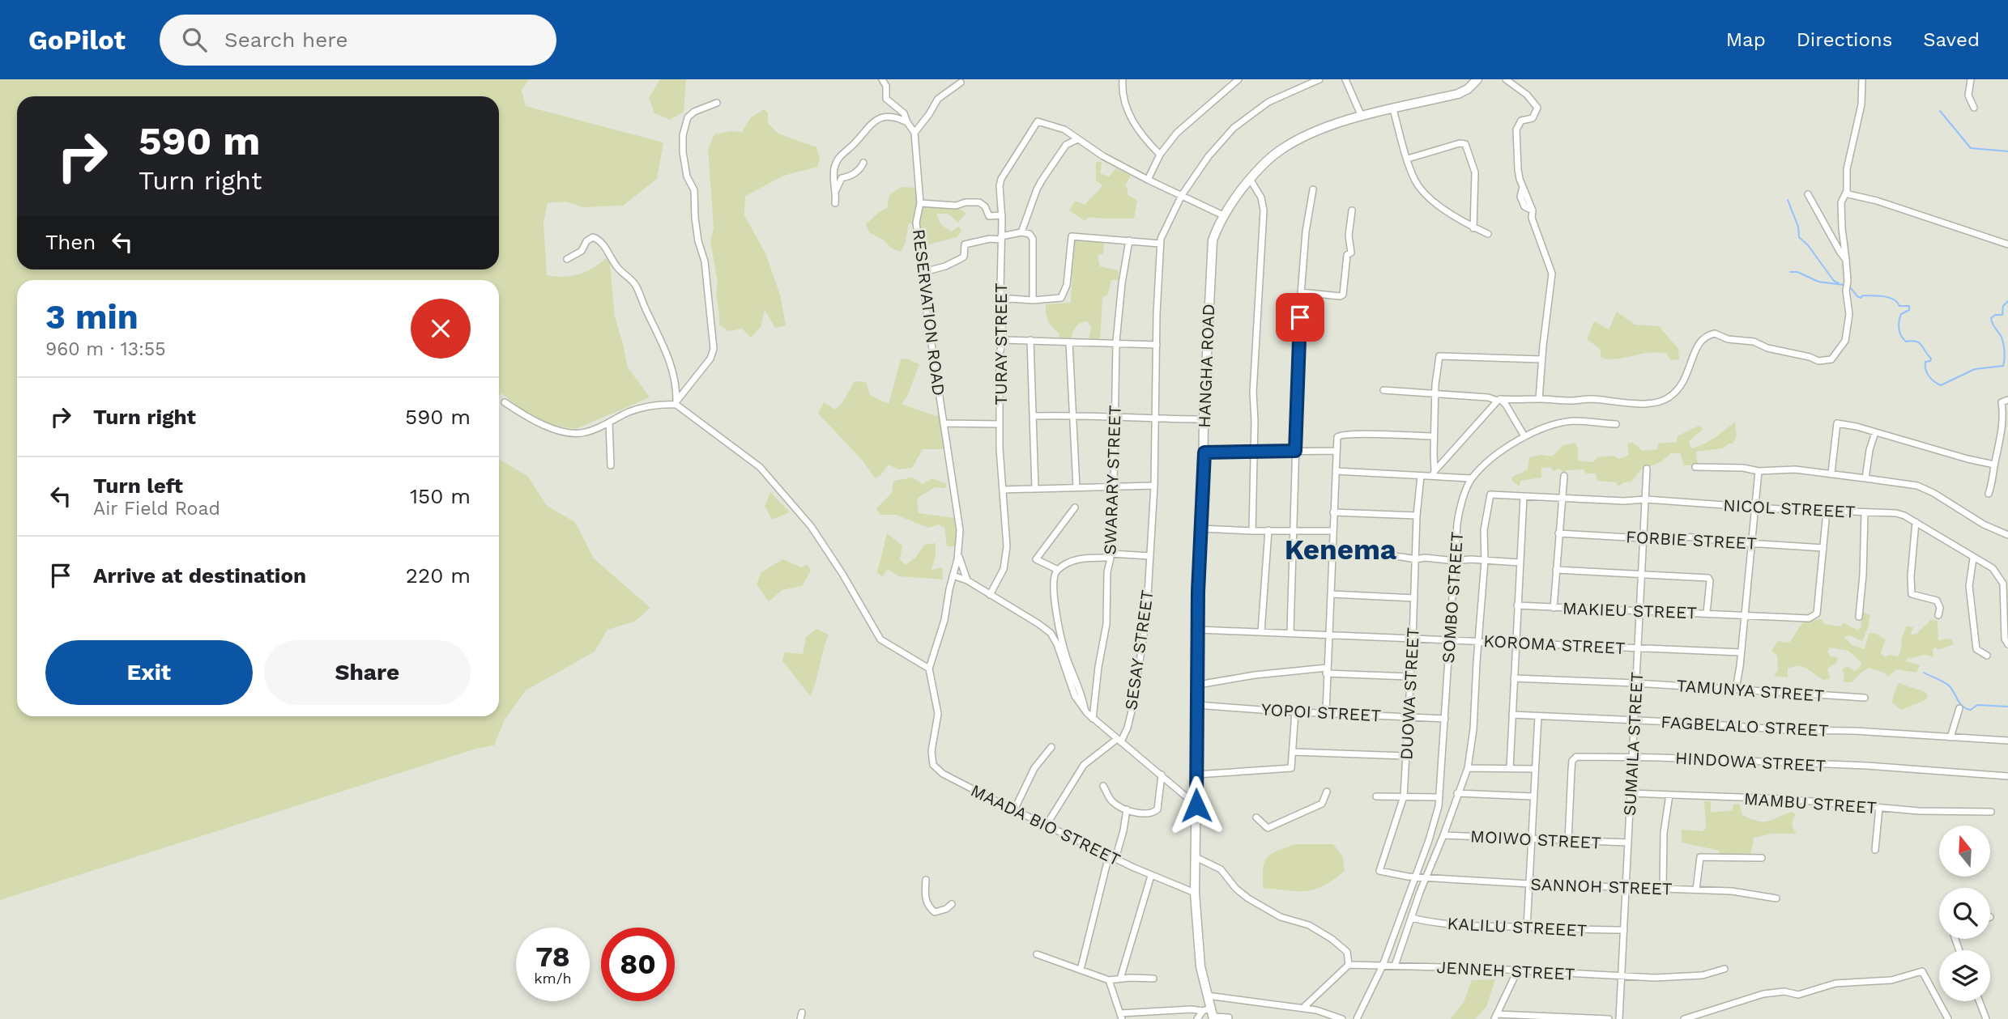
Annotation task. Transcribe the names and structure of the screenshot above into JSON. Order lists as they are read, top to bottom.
{
  "streets": {
    "highway": ["HANGHA ROAD"],
    "street": [
      "RESERVATION ROAD",
      "TURAY STREET",
      "SWARARY STREET",
      "NICOL STREEET",
      "FORBIE STREET",
      "SOMBO STREET",
      "MAKIEU STREET",
      "KOROMA STREET",
      "SESAY STREET",
      "TAMUNYA STREET",
      "DUOWA STREET",
      "YOPOI STREET",
      "FAGBELALO STREET",
      "SUMAILA STREET",
      "HINDOWA STREET",
      "MAMBU STREET",
      "MAADA BIO STREET",
      "MOIWO STREET",
      "SANNOH STREET",
      "KALILU STREEET",
      "JENNEH STREET"
    ]
  },
  "crossings": [
    ["HANGHA ROAD", "KOROMA STREET"],
    ["HANGHA ROAD", "YOPOI STREET"],
    ["HANGHA ROAD", "MAADA BIO STREET"],
    ["NICOL STREEET", "SUMAILA STREET"],
    ["FORBIE STREET", "MAKIEU STREET"],
    ["FORBIE STREET", "SUMAILA STREET"],
    ["SOMBO STREET", "KOROMA STREET"],
    ["SOMBO STREET", "DUOWA STREET"],
    ["SOMBO STREET", "YOPOI STREET"],
    ["SOMBO STREET", "SANNOH STREET"],
    ["SOMBO STREET", "JENNEH STREET"],
    ["MAKIEU STREET", "SUMAILA STREET"],
    ["KOROMA STREET", "DUOWA STREET"],
    ["KOROMA STREET", "SUMAILA STREET"],
    ["TAMUNYA STREET", "SUMAILA STREET"],
    ["DUOWA STREET", "YOPOI STREET"],
    ["DUOWA STREET", "SANNOH STREET"],
    ["FAGBELALO STREET", "SUMAILA STREET"],
    ["SUMAILA STREET", "HINDOWA STREET"],
    ["SUMAILA STREET", "MAMBU STREET"],
    ["SUMAILA STREET", "MOIWO STREET"],
    ["SUMAILA STREET", "SANNOH STREET"],
    ["SUMAILA STREET", "KALILU STREEET"],
    ["SUMAILA STREET", "JENNEH STREET"],
    ["HINDOWA STREET", "MOIWO STREET"]
  ],
  "districts": ["Kenema"],
  "north": "top",
  "page": {
    "header": "GoPilot",
    "search": "Search here",
    "nav": ["Map", "Directions", "Saved"],
    "turn": ["590 m", "Turn right"],
    "then": "Then",
    "heading": ["3 min", "960 m · 13:55"],
    "list": [
      {
        "name": "Turn right",
        "value": "590 m"
      },
      {
        "name": "Turn left",
        "note": "Air Field Road",
        "value": "150 m"
      },
      {
        "name": "Arrive at destination",
        "value": "220 m"
      }
    ],
    "buttons": ["Exit", "Share"],
    "speed": "78 km/h",
    "limit": "80"
  }
}
